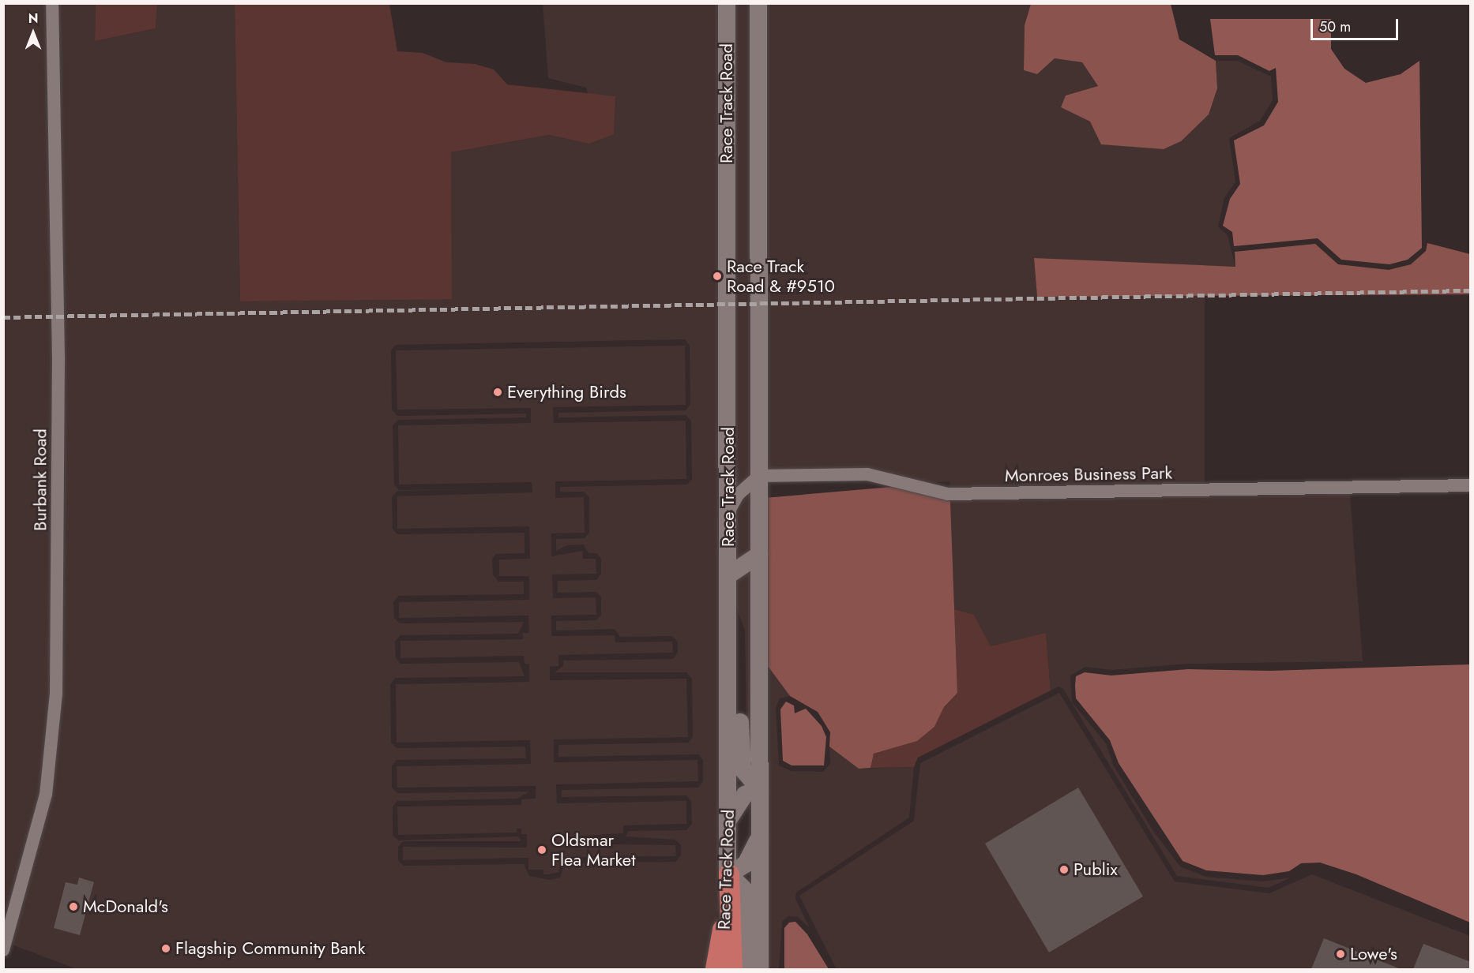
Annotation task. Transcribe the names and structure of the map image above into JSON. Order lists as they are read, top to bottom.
{
  "streets": {
    "main road": ["Race Track Road"],
    "street": ["Monroes Business Park", "Burbank Road"]
  },
  "crossings": [
    ["Race Track Road", "Monroes Business Park"]
  ],
  "places": [
    "Race Track Road & #9510",
    "Everything Birds",
    "Oldsmar Flea Market",
    "Publix",
    "McDonald's",
    "Flagship Community Bank",
    "Lowe's"
  ],
  "scale_bar": "50 m",
  "north": "top"
}
